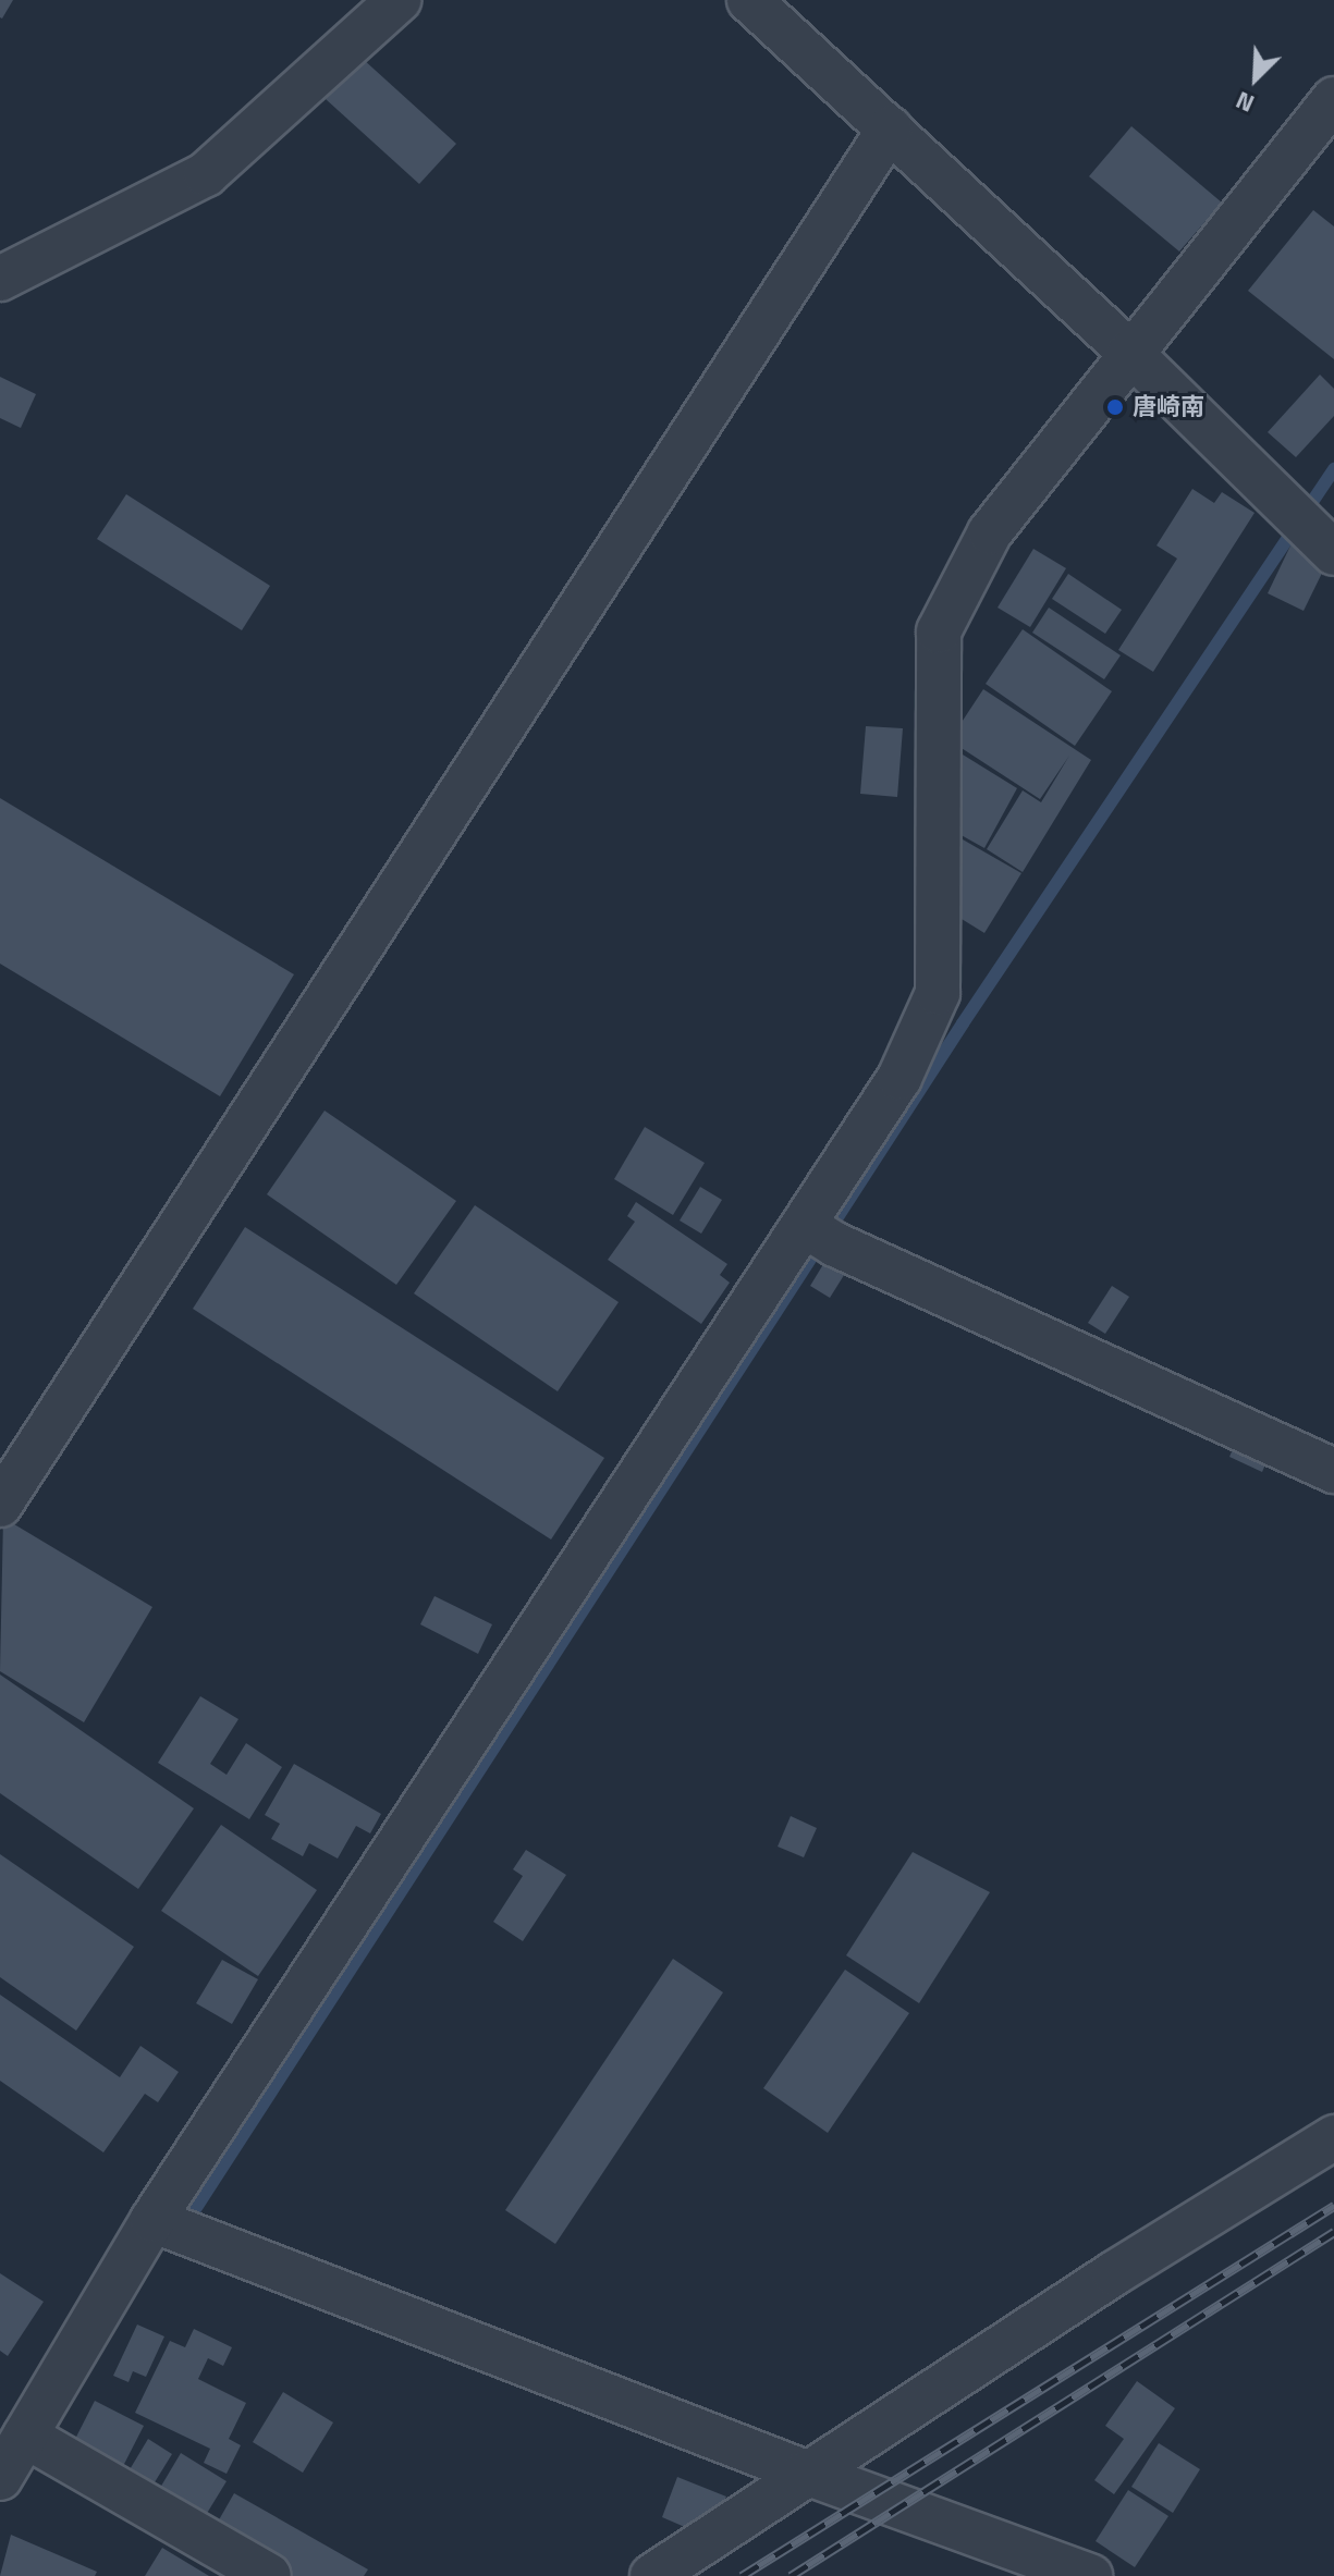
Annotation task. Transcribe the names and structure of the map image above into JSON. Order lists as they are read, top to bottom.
{
  "places": ["唐崎南"],
  "north": "bottom left"
}
